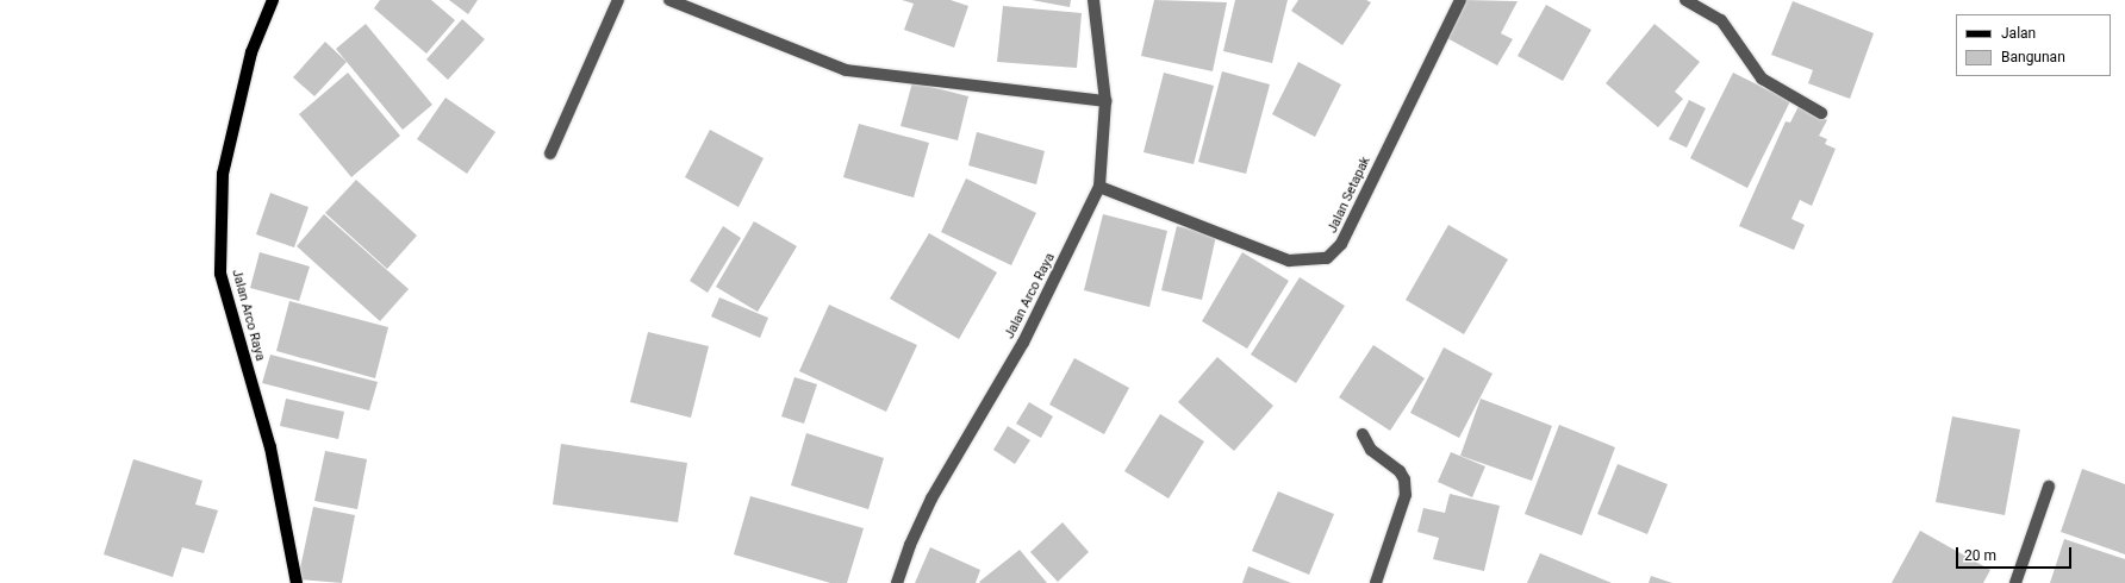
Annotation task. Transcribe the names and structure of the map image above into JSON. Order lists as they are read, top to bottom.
{
  "streets": {
    "main road": ["Jalan Arco Raya"],
    "street": ["Jalan Setapak"]
  },
  "crossings": [
    ["Jalan Setapak", "Jalan Arco Raya"]
  ],
  "legend": ["Jalan", "Bangunan"],
  "scale_bar": "20 m"
}
